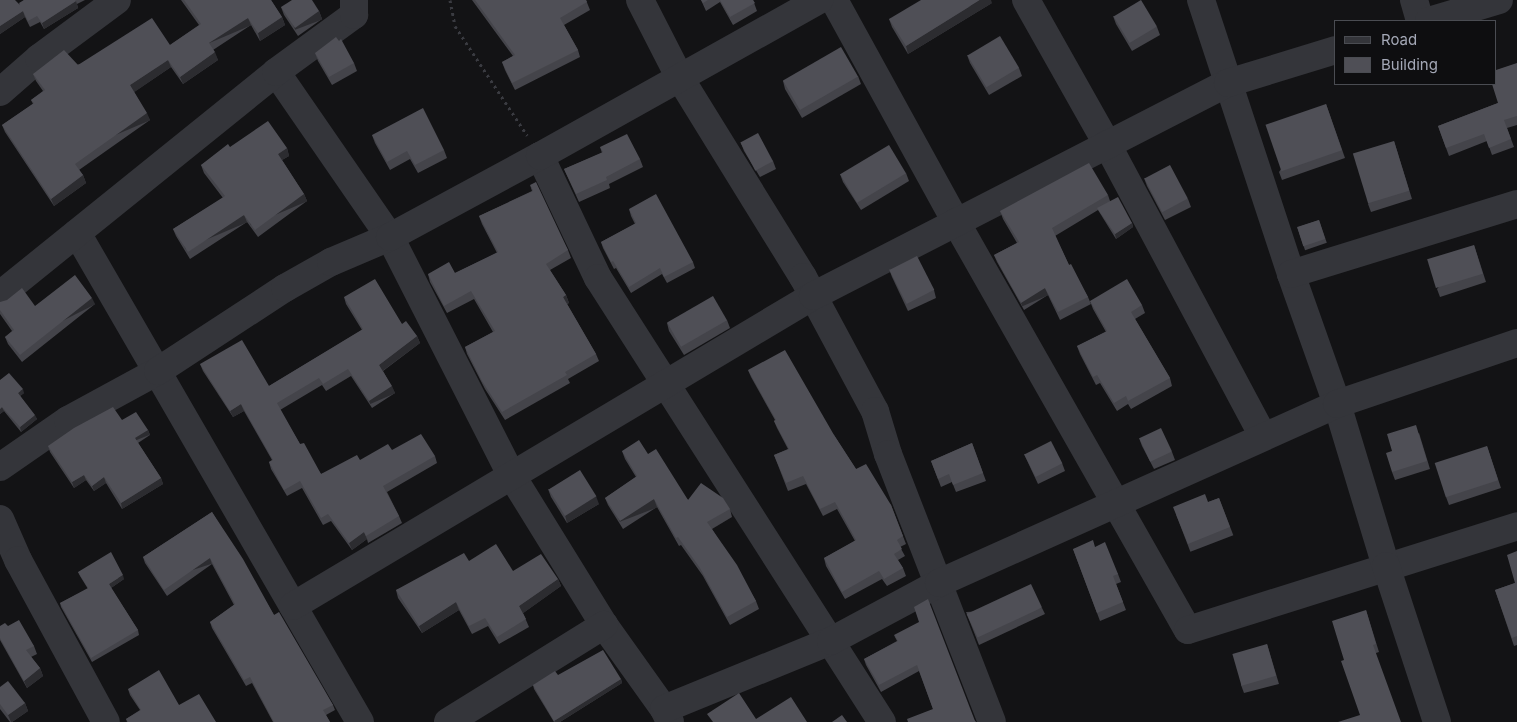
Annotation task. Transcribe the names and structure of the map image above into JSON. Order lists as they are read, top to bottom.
{
  "legend": ["Road", "Building"]
}
